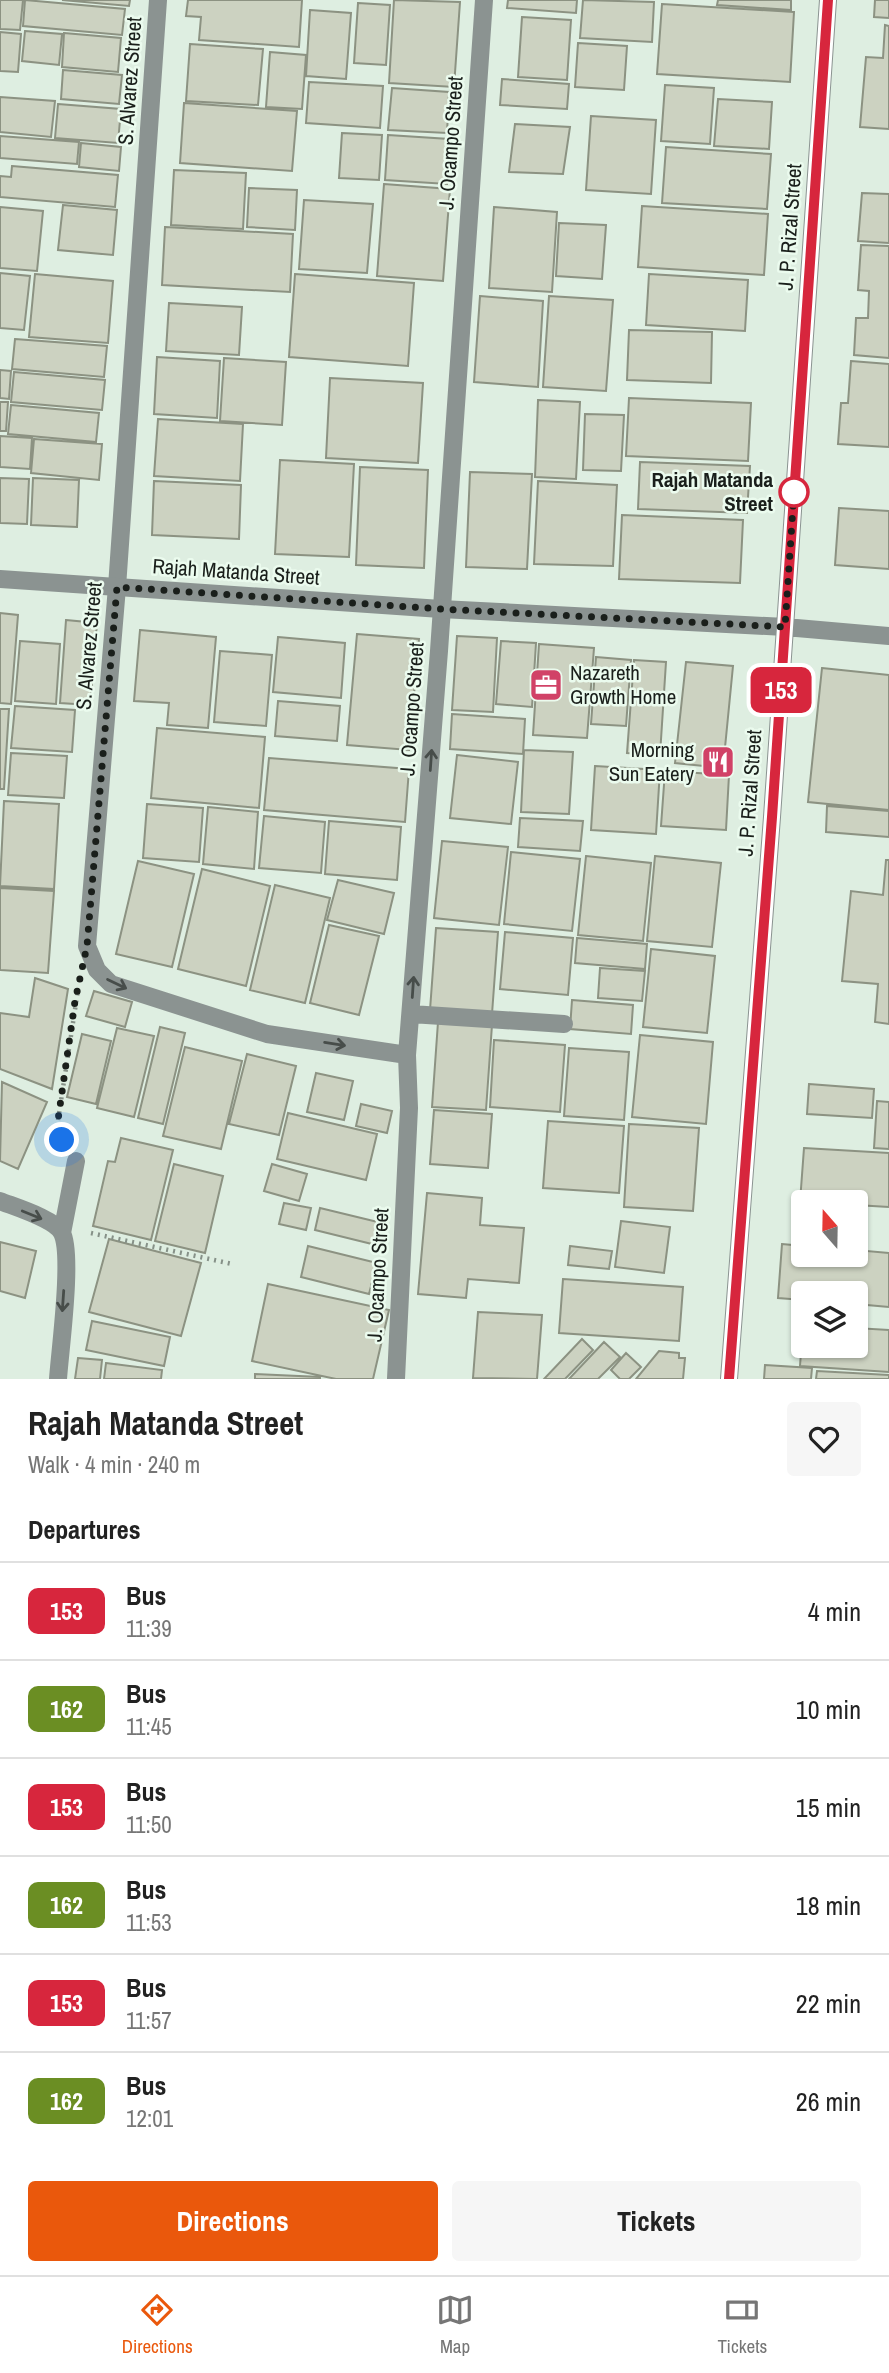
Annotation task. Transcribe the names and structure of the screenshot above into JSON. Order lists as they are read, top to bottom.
{
  "streets": {
    "street": [
      "S. Alvarez Street",
      "J. Ocampo Street",
      "J. P. Rizal Street",
      "Rajah Matanda Street"
    ]
  },
  "crossings": [
    ["S. Alvarez Street", "Rajah Matanda Street"],
    ["J. Ocampo Street", "Rajah Matanda Street"],
    ["J. P. Rizal Street", "Rajah Matanda Street"]
  ],
  "places": {
    "other": ["Rajah Matanda Street"],
    "office": ["Nazareth Growth Home"],
    "restaurant": ["Morning Sun Eatery"]
  },
  "lines": ["bus line 153"],
  "north": "top",
  "page": {
    "on_map": "153",
    "heading": [
      ["Rajah Matanda Street", "Walk · 4 min · 240 m"],
      "Departures"
    ],
    "list": [
      {
        "mark": "153",
        "name": "Bus",
        "note": "11:39",
        "value": "4 min"
      },
      {
        "mark": "162",
        "name": "Bus",
        "note": "11:45",
        "value": "10 min"
      },
      {
        "mark": "153",
        "name": "Bus",
        "note": "11:50",
        "value": "15 min"
      },
      {
        "mark": "162",
        "name": "Bus",
        "note": "11:53",
        "value": "18 min"
      },
      {
        "mark": "153",
        "name": "Bus",
        "note": "11:57",
        "value": "22 min"
      },
      {
        "mark": "162",
        "name": "Bus",
        "note": "12:01",
        "value": "26 min"
      }
    ],
    "buttons": ["Directions", "Tickets"],
    "tabs": ["Directions", "Map", "Tickets"]
  }
}
